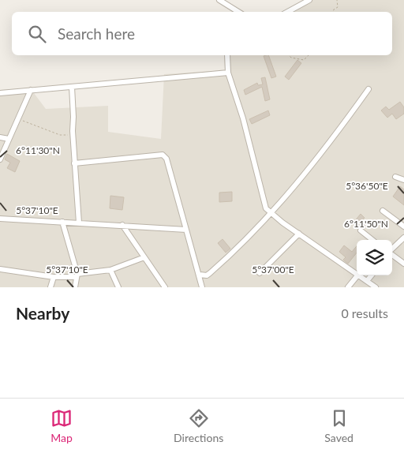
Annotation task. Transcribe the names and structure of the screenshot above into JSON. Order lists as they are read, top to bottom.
{
  "page": {
    "search": "Search here",
    "heading": ["Nearby", "0 results"],
    "nav": ["Map", "Directions", "Saved"]
  },
  "coordinates": [
    "6°11'30\"N",
    "5°36'50\"E",
    "5°37'10\"E",
    "6°11'50\"N",
    "5°37'00\"E"
  ]
}
